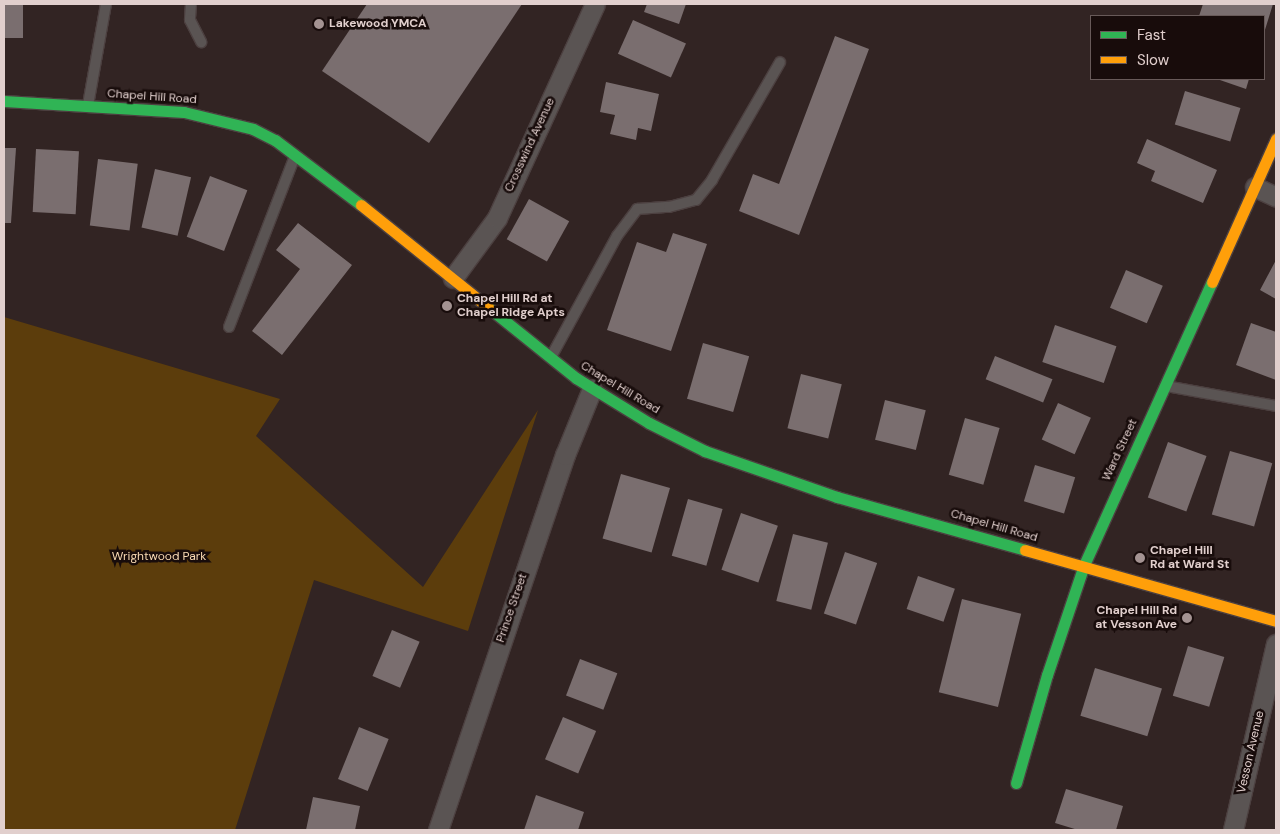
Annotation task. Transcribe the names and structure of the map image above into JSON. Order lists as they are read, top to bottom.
{
  "streets": {
    "street": [
      "Chapel Hill Road",
      "Crosswind Avenue",
      "Ward Street",
      "Prince Street",
      "Vesson Avenue"
    ]
  },
  "crossings": [
    ["Chapel Hill Road", "Crosswind Avenue"],
    ["Chapel Hill Road", "Ward Street"],
    ["Chapel Hill Road", "Prince Street"]
  ],
  "parks": ["Wrightwood Park"],
  "places": [
    "Lakewood YMCA",
    "Chapel Hill Rd at Chapel Ridge Apts",
    "Chapel Hill Rd at Ward St",
    "Chapel Hill Rd at Vesson Ave"
  ],
  "legend": ["Fast", "Slow"]
}
